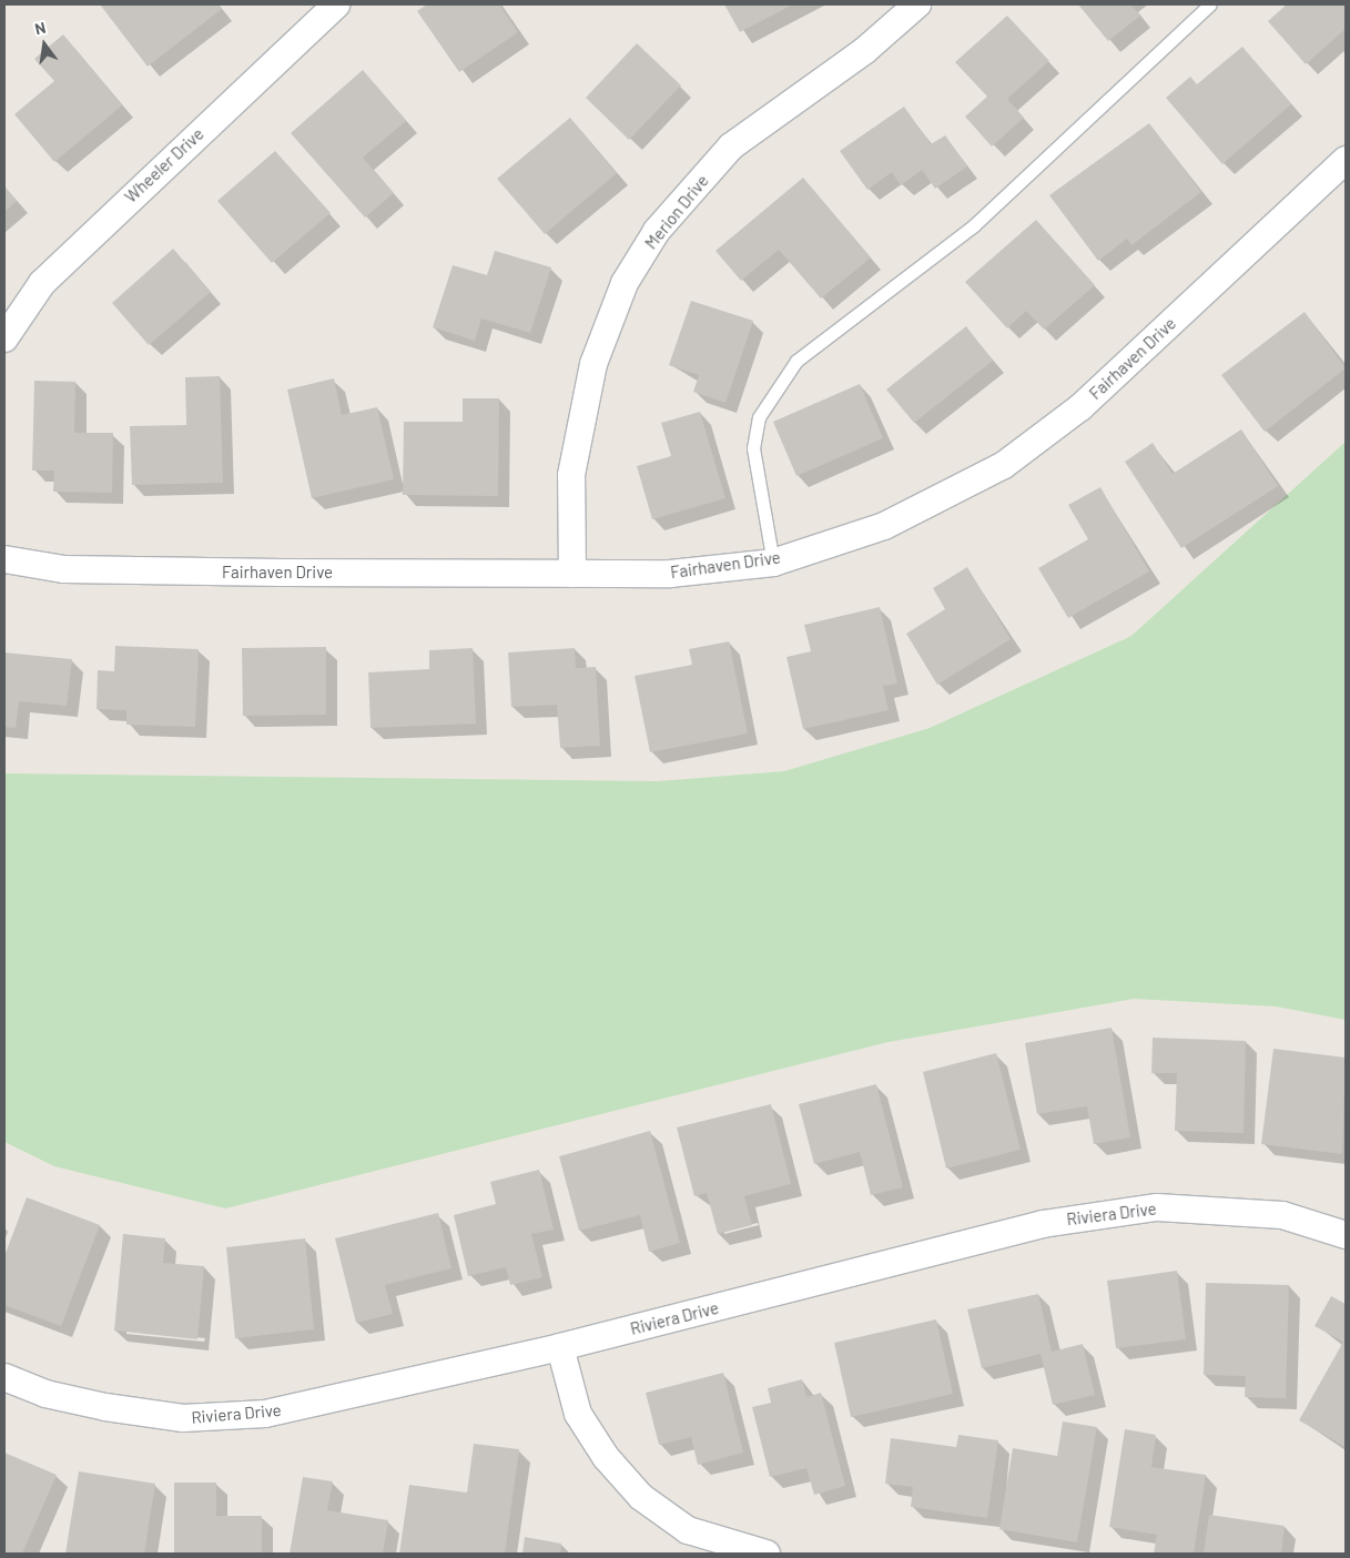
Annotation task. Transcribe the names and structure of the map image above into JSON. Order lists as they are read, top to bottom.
{
  "streets": {
    "street": [
      "Wheeler Drive",
      "Merion Drive",
      "Fairhaven Drive",
      "Riviera Drive"
    ]
  },
  "crossings": [
    ["Merion Drive", "Fairhaven Drive"]
  ],
  "north": "top"
}
